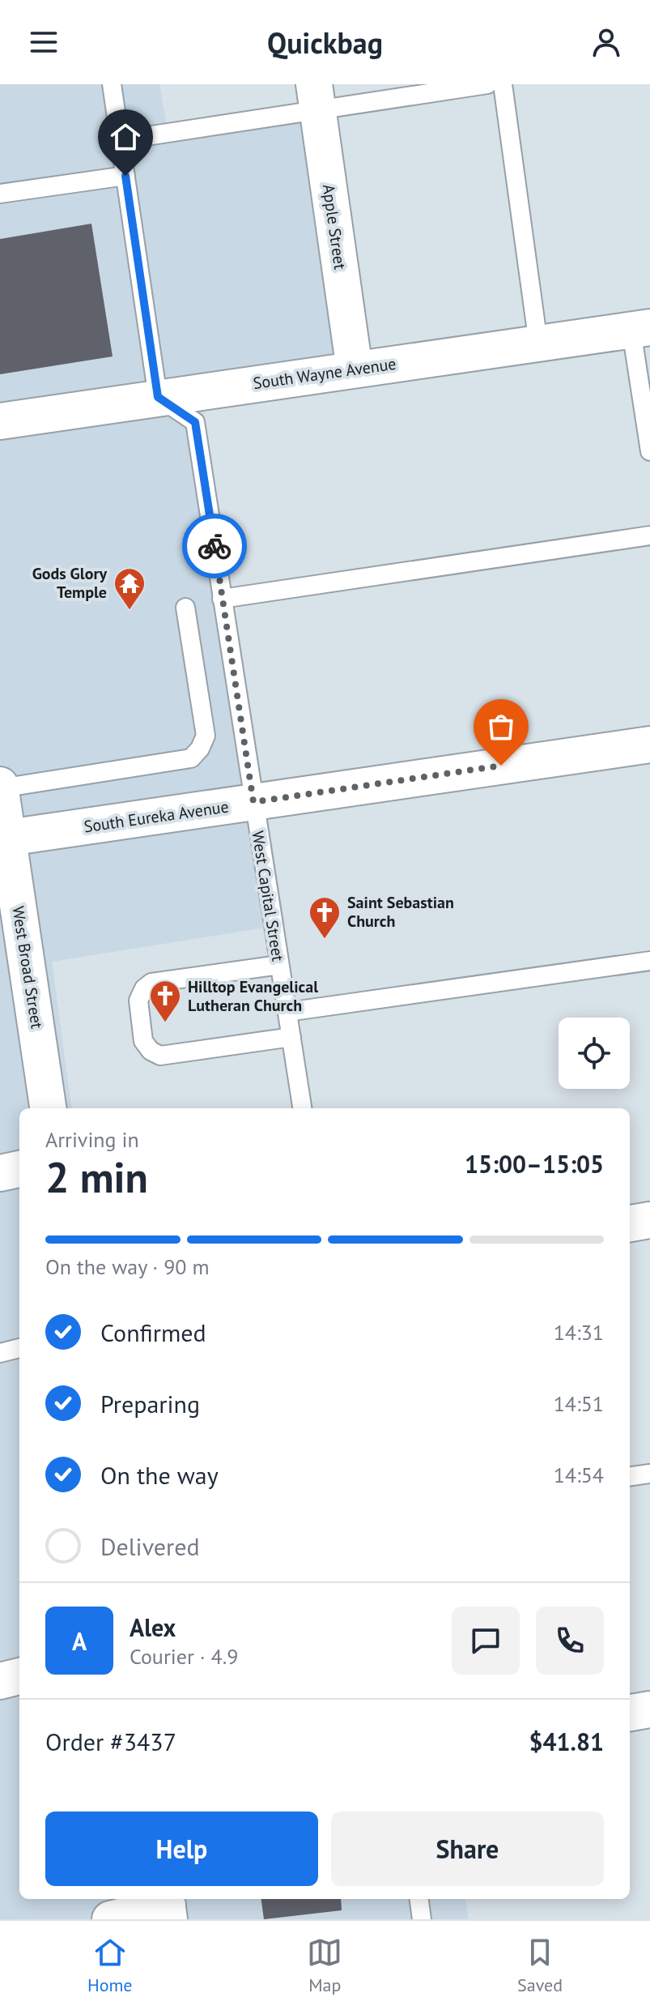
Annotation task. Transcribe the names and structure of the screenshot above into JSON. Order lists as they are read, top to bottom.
{
  "streets": {
    "street": [
      "Apple Street",
      "South Wayne Avenue",
      "South Eureka Avenue",
      "West Broad Street"
    ],
    "lane": ["West Capital Street"]
  },
  "crossings": [
    ["Apple Street", "South Wayne Avenue"],
    ["South Wayne Avenue", "West Capital Street"],
    ["South Eureka Avenue", "West Capital Street"],
    ["South Eureka Avenue", "West Broad Street"]
  ],
  "places": {
    "temple": ["Gods Glory Temple"],
    "church": ["Saint Sebastian Church", "Hilltop Evangelical Lutheran Church"]
  },
  "page": {
    "header": "Quickbag",
    "heading": ["2 min", "Arriving in", "15:00–15:05"],
    "panel": [
      "Alex",
      "Courier · 4.9",
      "Order #3437",
      "$41.81"
    ],
    "bar": "On the way · 90 m",
    "list": [
      ["Confirmed", "14:31"],
      ["Preparing", "14:51"],
      ["On the way", "14:54"],
      "Delivered"
    ],
    "round": "A",
    "buttons": ["Help", "Share"],
    "tabs": ["Home", "Map", "Saved"]
  }
}
